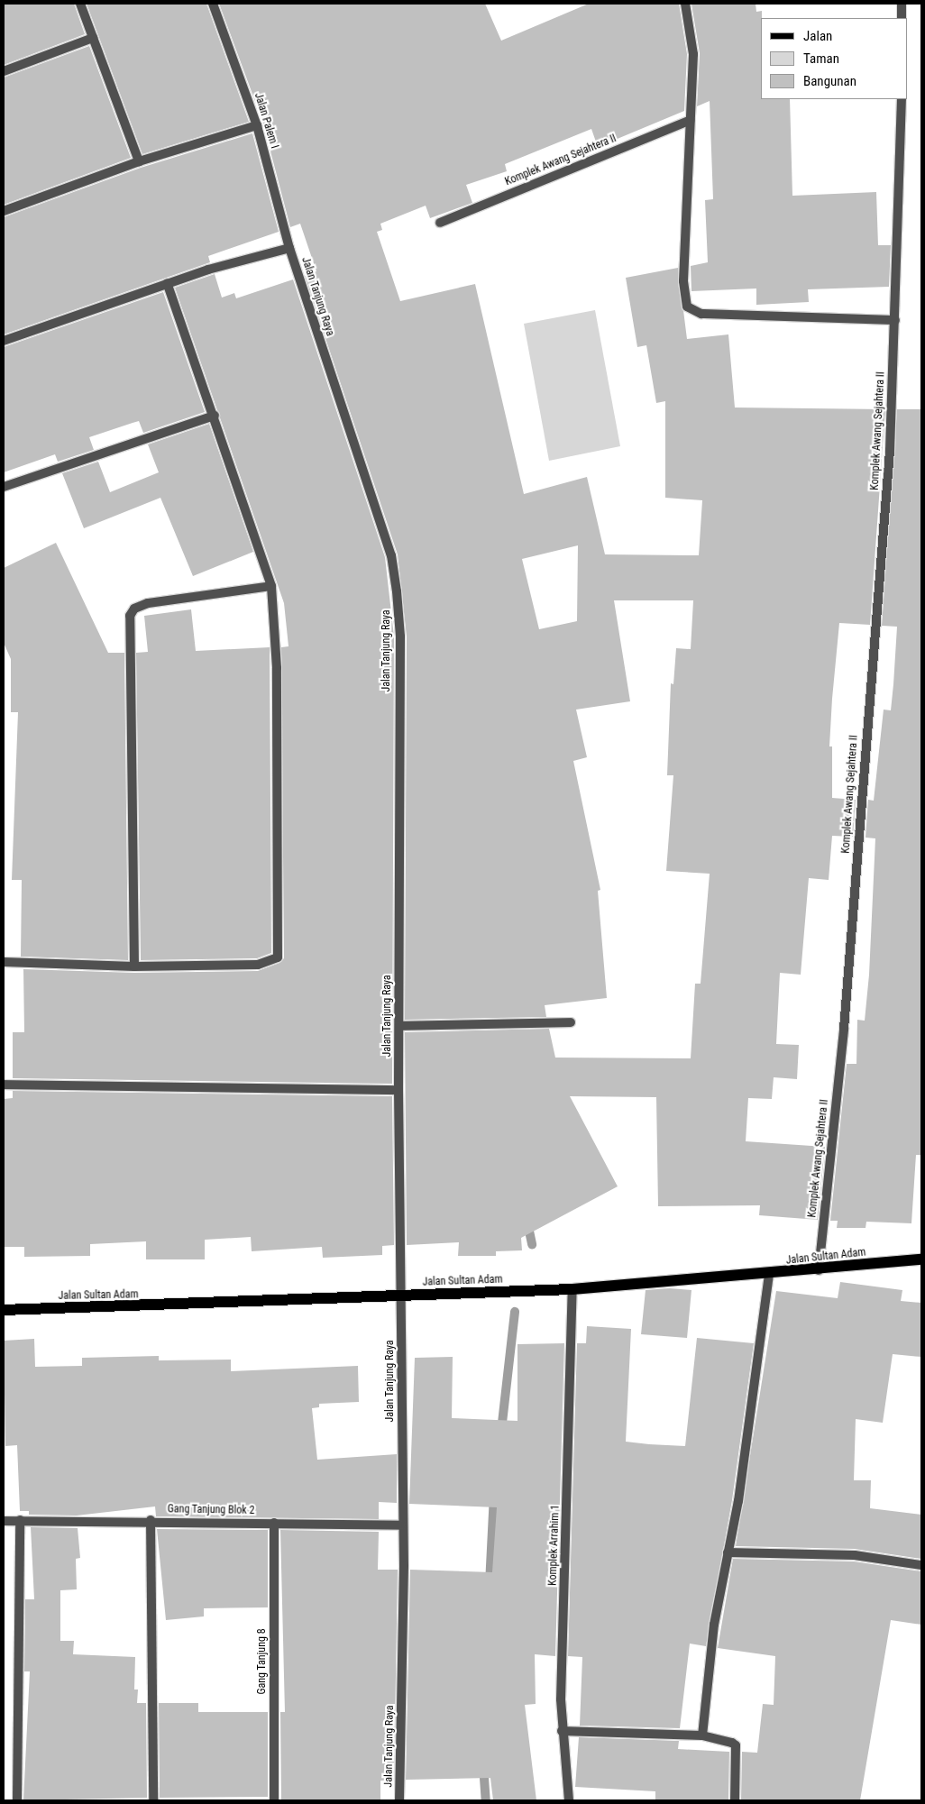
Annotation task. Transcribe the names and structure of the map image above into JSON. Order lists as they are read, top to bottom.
{
  "streets": {
    "main road": ["Jalan Sultan Adam"],
    "street": [
      "Jalan Palem I",
      "Komplek Awang Sejahtera II",
      "Jalan Tanjung Raya",
      "Gang Tanjung Blok 2",
      "Komplek Arrahim 1",
      "Gang Tanjung 8"
    ]
  },
  "crossings": [
    ["Jalan Palem I", "Jalan Tanjung Raya"],
    ["Komplek Awang Sejahtera II", "Jalan Sultan Adam"],
    ["Jalan Tanjung Raya", "Jalan Sultan Adam"],
    ["Jalan Tanjung Raya", "Gang Tanjung Blok 2"],
    ["Jalan Sultan Adam", "Komplek Arrahim 1"],
    ["Gang Tanjung Blok 2", "Gang Tanjung 8"]
  ],
  "legend": ["Jalan", "Taman", "Bangunan"]
}
